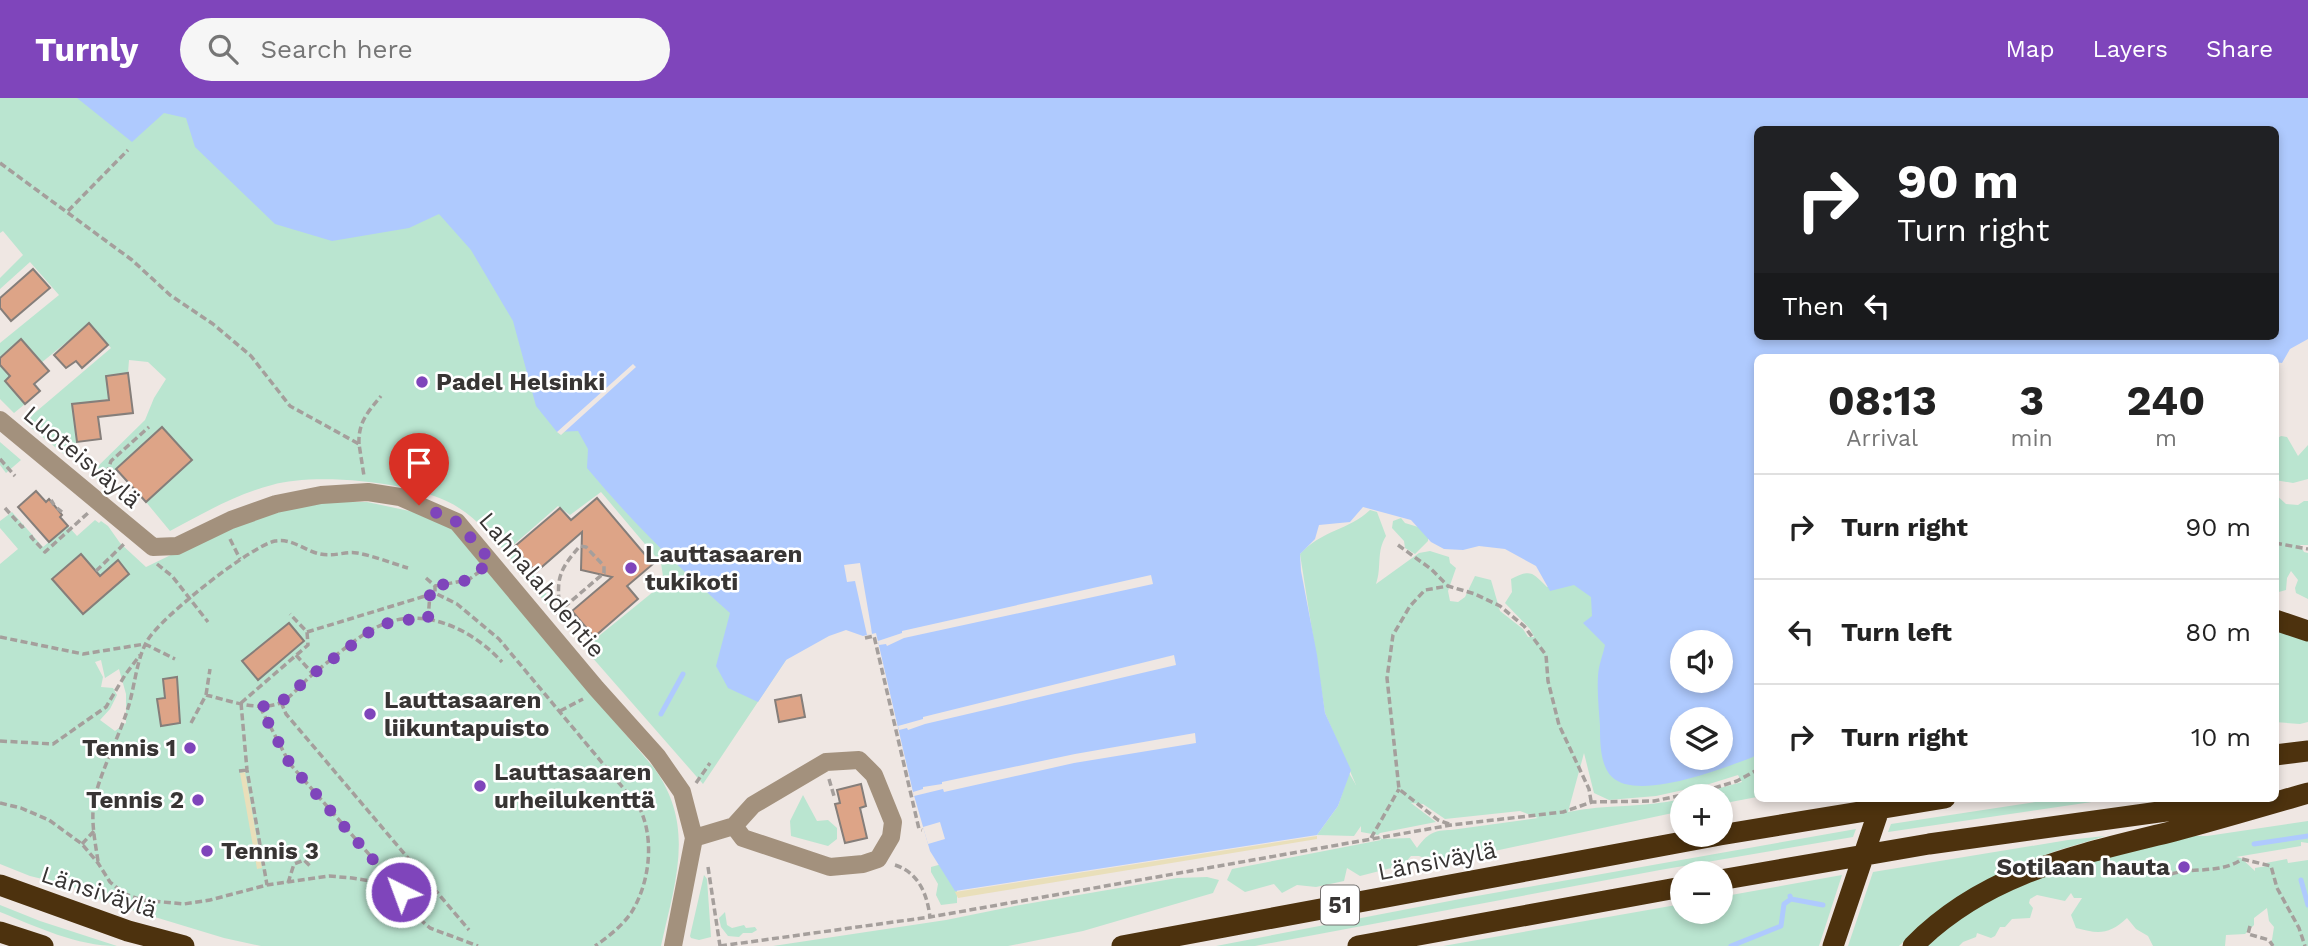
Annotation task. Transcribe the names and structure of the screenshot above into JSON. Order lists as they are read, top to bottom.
{
  "streets": {
    "highway": ["Länsiväylä", "51"],
    "street": ["Luoteisväylä", "Lahnalahdentie"]
  },
  "crossings": [
    ["Luoteisväylä", "Lahnalahdentie"]
  ],
  "places": [
    "Padel Helsinki",
    "Lauttasaaren tukikoti",
    "Lauttasaaren liikuntapuisto",
    "Tennis 1",
    "Lauttasaaren urheilukenttä",
    "Tennis 2",
    "Tennis 3",
    "Sotilaan hauta"
  ],
  "page": {
    "header": "Turnly",
    "search": "Search here",
    "nav": ["Map", "Layers", "Share"],
    "turn": ["90 m", "Turn right"],
    "then": "Then",
    "eta": [
      "08:13",
      "Arrival",
      "3",
      "min",
      "240",
      "m"
    ],
    "list": [
      {
        "name": "Turn right",
        "value": "90 m"
      },
      {
        "name": "Turn left",
        "value": "80 m"
      },
      {
        "name": "Turn right",
        "value": "10 m"
      }
    ],
    "map_buttons": ["+", "−"]
  }
}
